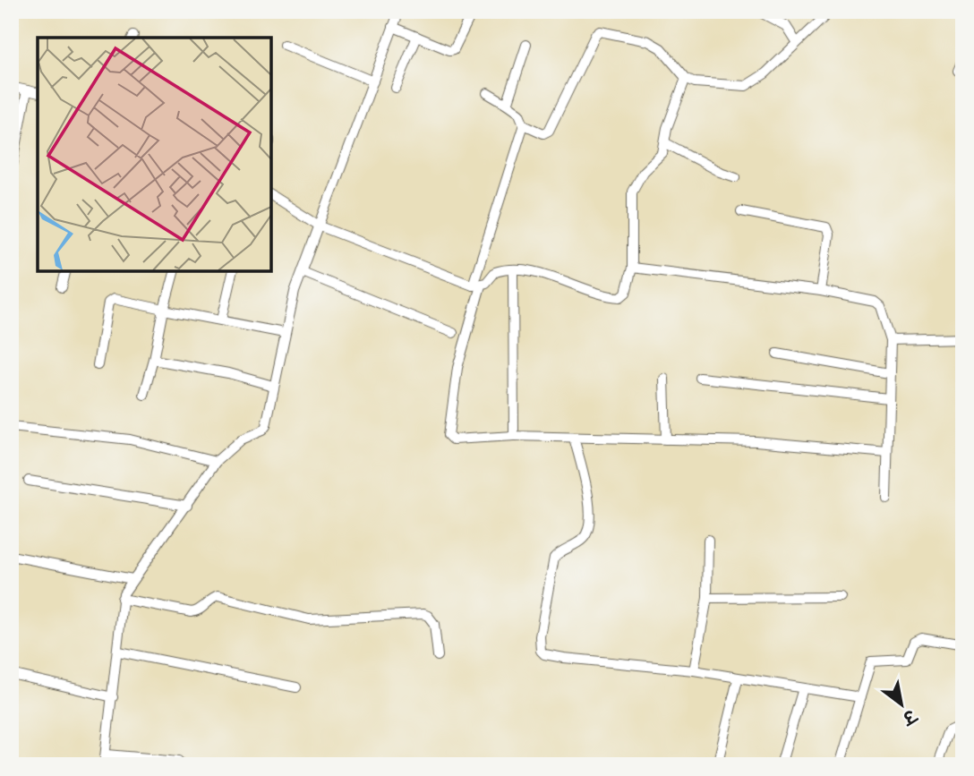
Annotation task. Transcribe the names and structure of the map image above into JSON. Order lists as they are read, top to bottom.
{
  "north": "bottom right"
}
